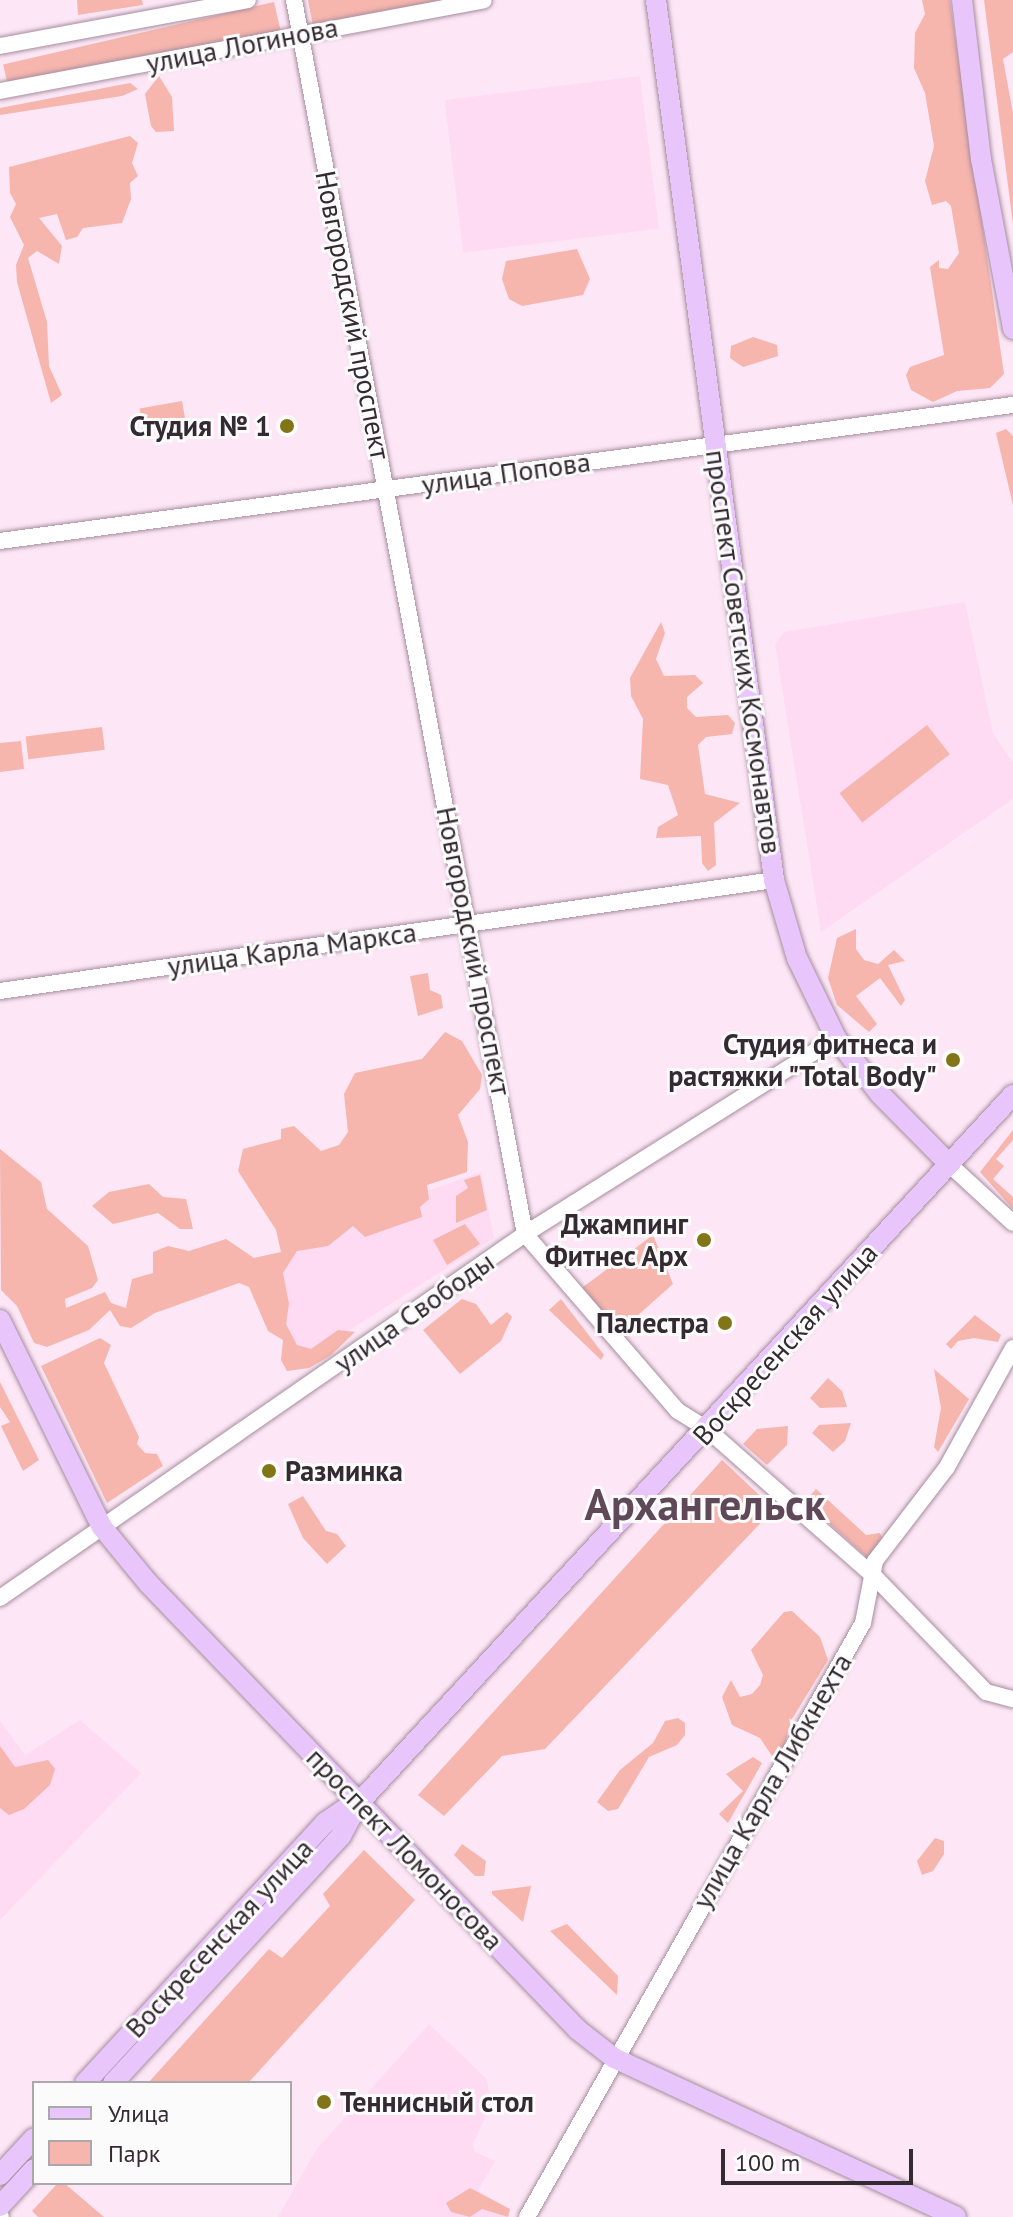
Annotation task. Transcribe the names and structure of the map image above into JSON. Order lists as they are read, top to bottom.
{
  "streets": {
    "main road": ["проспект Советских Космонавтов", "Воскресенская улица", "проспект Ломоносова"],
    "street": [
      "улица Логинова",
      "Новгородский проспект",
      "улица Попова",
      "улица Карла Маркса",
      "улица Свободы",
      "улица Карла Либкнехта"
    ]
  },
  "crossings": [
    ["улица Логинова", "Новгородский проспект"],
    ["Новгородский проспект", "улица Попова"],
    ["Новгородский проспект", "улица Карла Маркса"],
    ["Новгородский проспект", "улица Свободы"],
    ["улица Попова", "проспект Советских Космонавтов"],
    ["проспект Советских Космонавтов", "улица Карла Маркса"],
    ["проспект Советских Космонавтов", "улица Свободы"],
    ["проспект Советских Космонавтов", "Воскресенская улица"],
    ["улица Свободы", "проспект Ломоносова"],
    ["Воскресенская улица", "проспект Ломоносова"],
    ["улица Карла Либкнехта", "проспект Ломоносова"]
  ],
  "districts": ["Архангельск"],
  "places": [
    "Студия № 1",
    "Студия фитнеса и растяжки \"Total Body\"",
    "Джампинг Фитнес Арх",
    "Палестра",
    "Разминка",
    "Теннисный стол"
  ],
  "legend": ["Улица", "Парк"],
  "scale_bar": "100 m"
}
